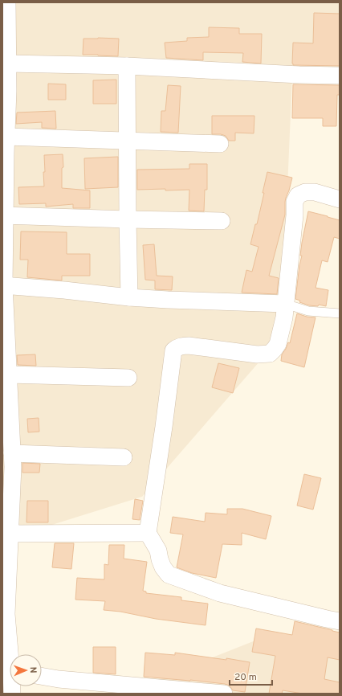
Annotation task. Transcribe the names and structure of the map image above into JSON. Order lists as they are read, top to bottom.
{
  "scale_bar": "20 m",
  "north": "right"
}
